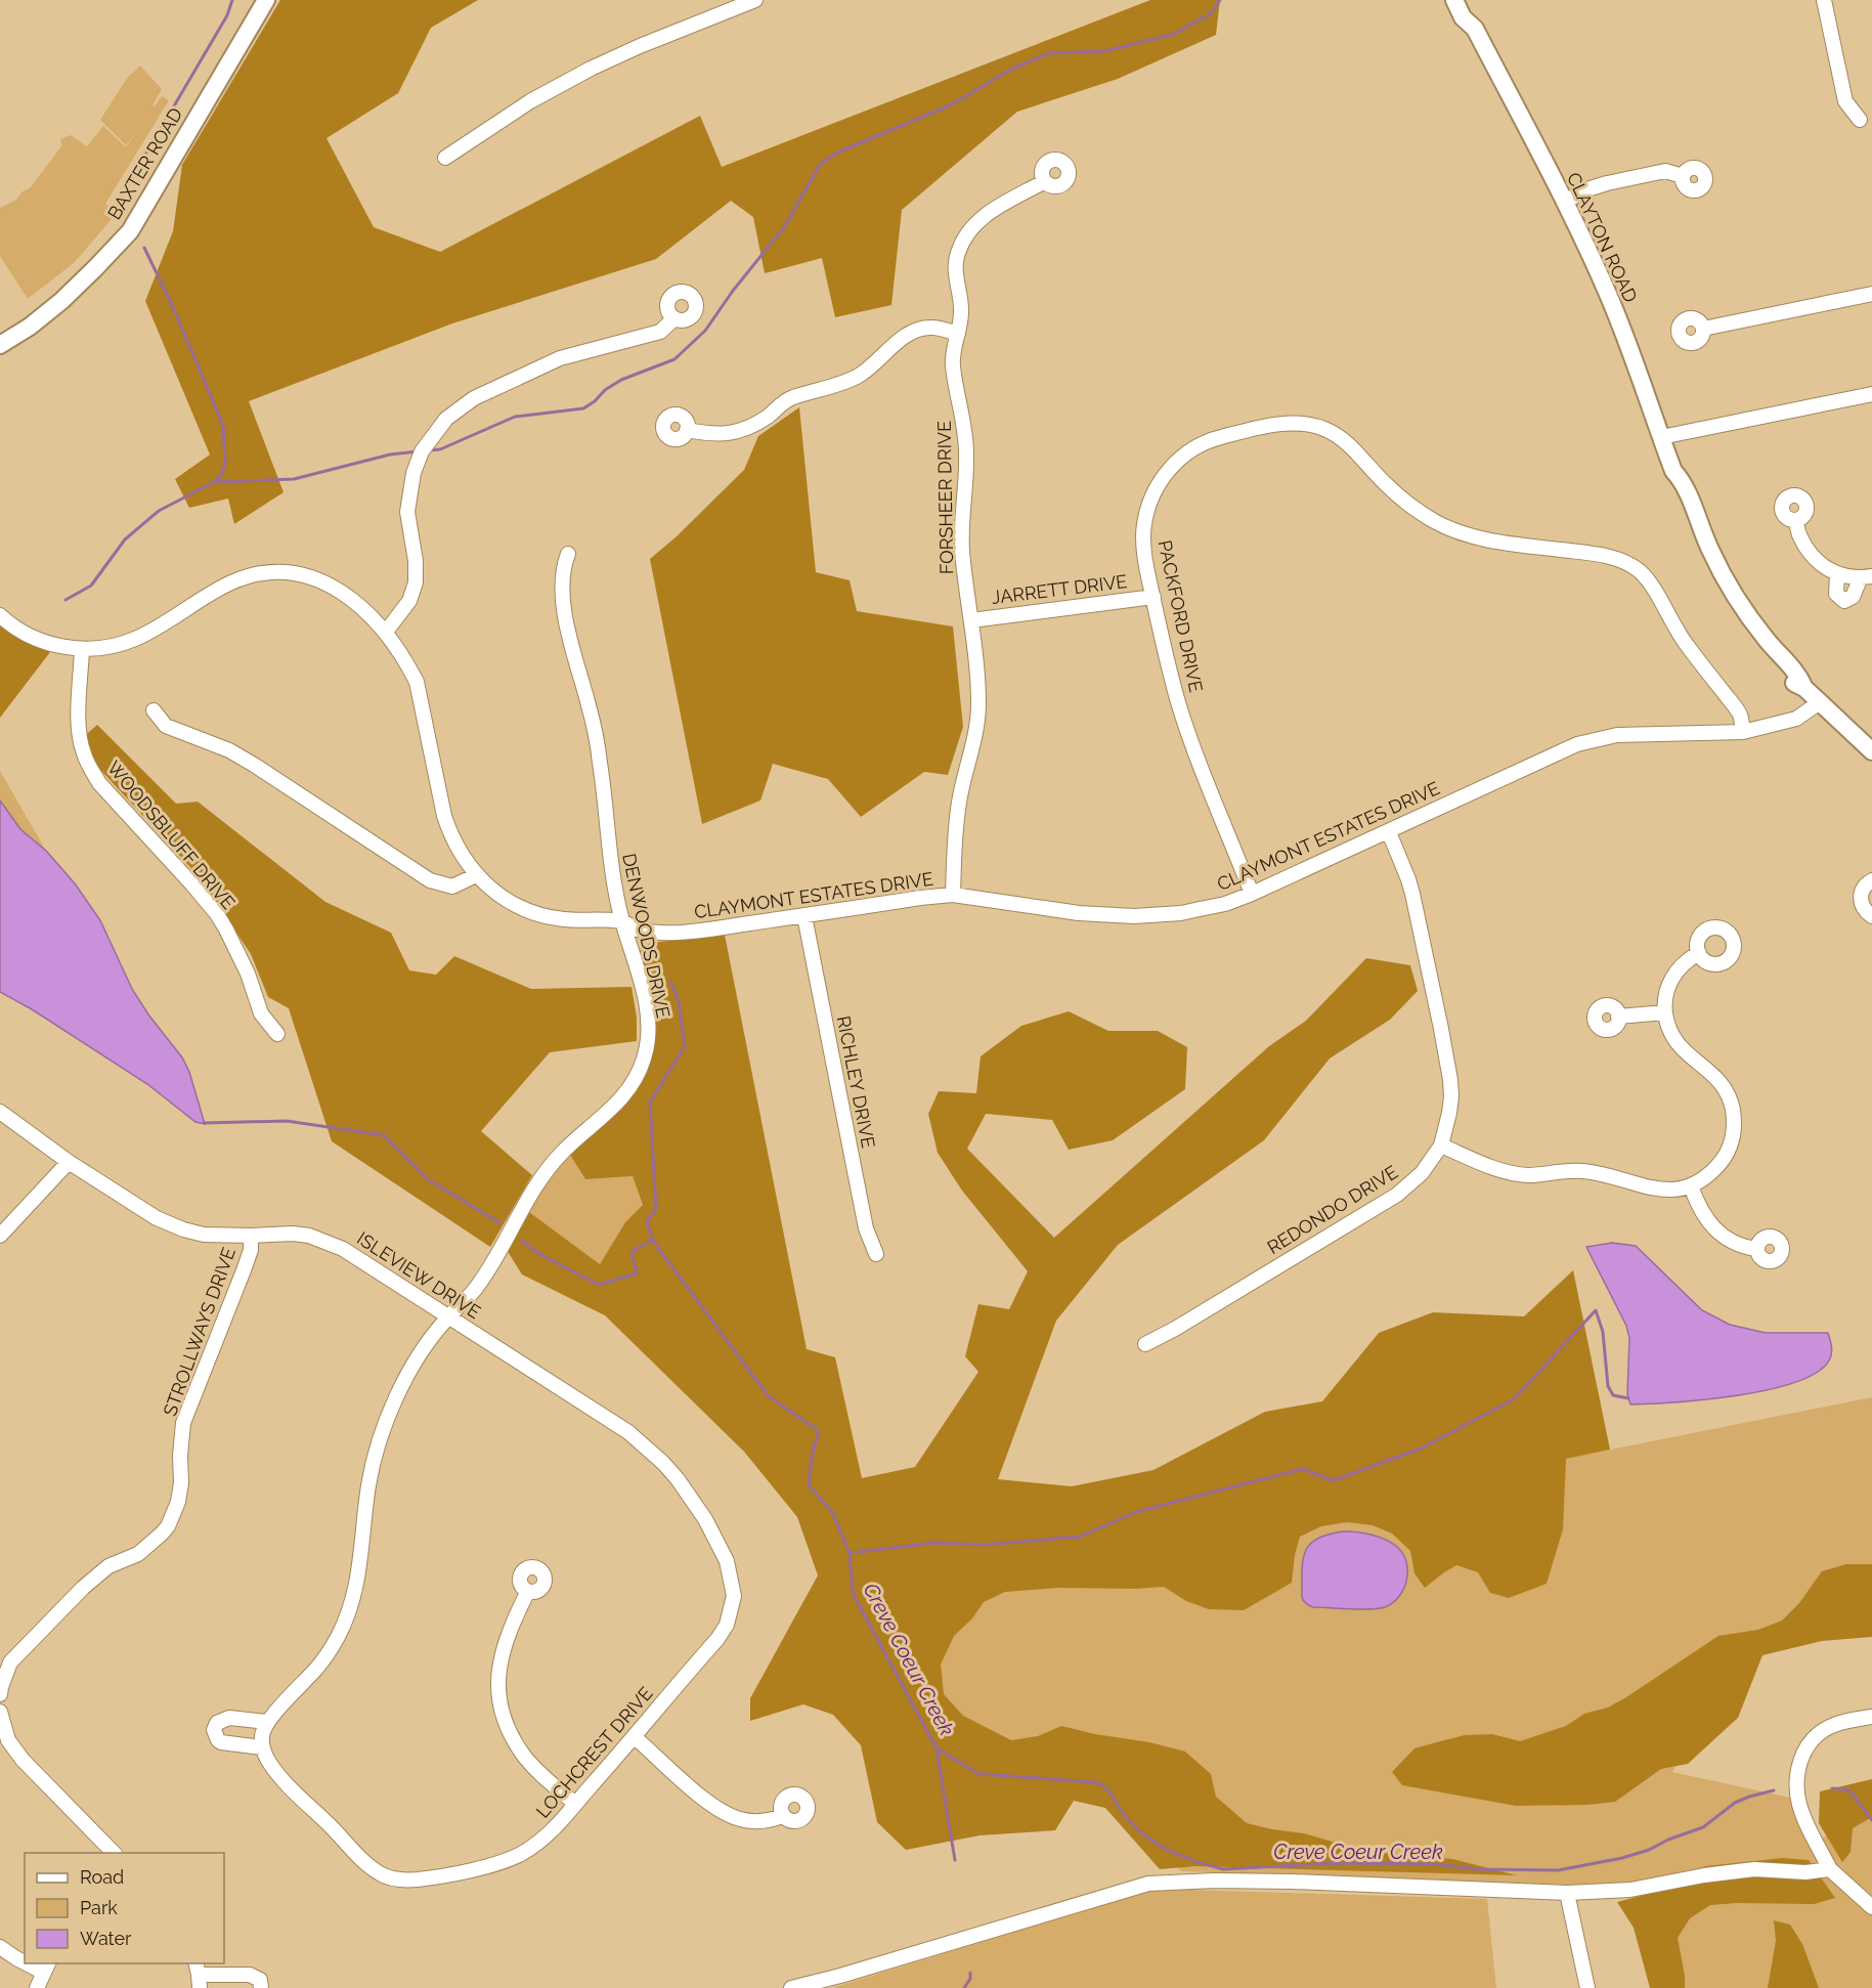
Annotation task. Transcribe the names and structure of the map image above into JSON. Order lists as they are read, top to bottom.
{
  "streets": {
    "main road": ["BAXTER ROAD", "CLAYTON ROAD"],
    "street": [
      "FORSHEER DRIVE",
      "JARRETT DRIVE",
      "PACKFORD DRIVE",
      "WOODSBLUFF DRIVE",
      "CLAYMONT ESTATES DRIVE",
      "DENWOODS DRIVE",
      "RICHLEY DRIVE",
      "REDONDO DRIVE",
      "ISLEVIEW DRIVE",
      "STROLLWAYS DRIVE",
      "LOCHCREST DRIVE"
    ]
  },
  "crossings": [
    ["CLAYTON ROAD", "CLAYMONT ESTATES DRIVE"],
    ["FORSHEER DRIVE", "JARRETT DRIVE"],
    ["FORSHEER DRIVE", "CLAYMONT ESTATES DRIVE"],
    ["JARRETT DRIVE", "PACKFORD DRIVE"],
    ["PACKFORD DRIVE", "CLAYMONT ESTATES DRIVE"],
    ["WOODSBLUFF DRIVE", "CLAYMONT ESTATES DRIVE"],
    ["CLAYMONT ESTATES DRIVE", "DENWOODS DRIVE"],
    ["CLAYMONT ESTATES DRIVE", "RICHLEY DRIVE"],
    ["CLAYMONT ESTATES DRIVE", "REDONDO DRIVE"],
    ["DENWOODS DRIVE", "ISLEVIEW DRIVE"],
    ["ISLEVIEW DRIVE", "STROLLWAYS DRIVE"],
    ["ISLEVIEW DRIVE", "LOCHCREST DRIVE"]
  ],
  "water": ["Creve Coeur Creek"],
  "legend": ["Road", "Park", "Water"]
}
